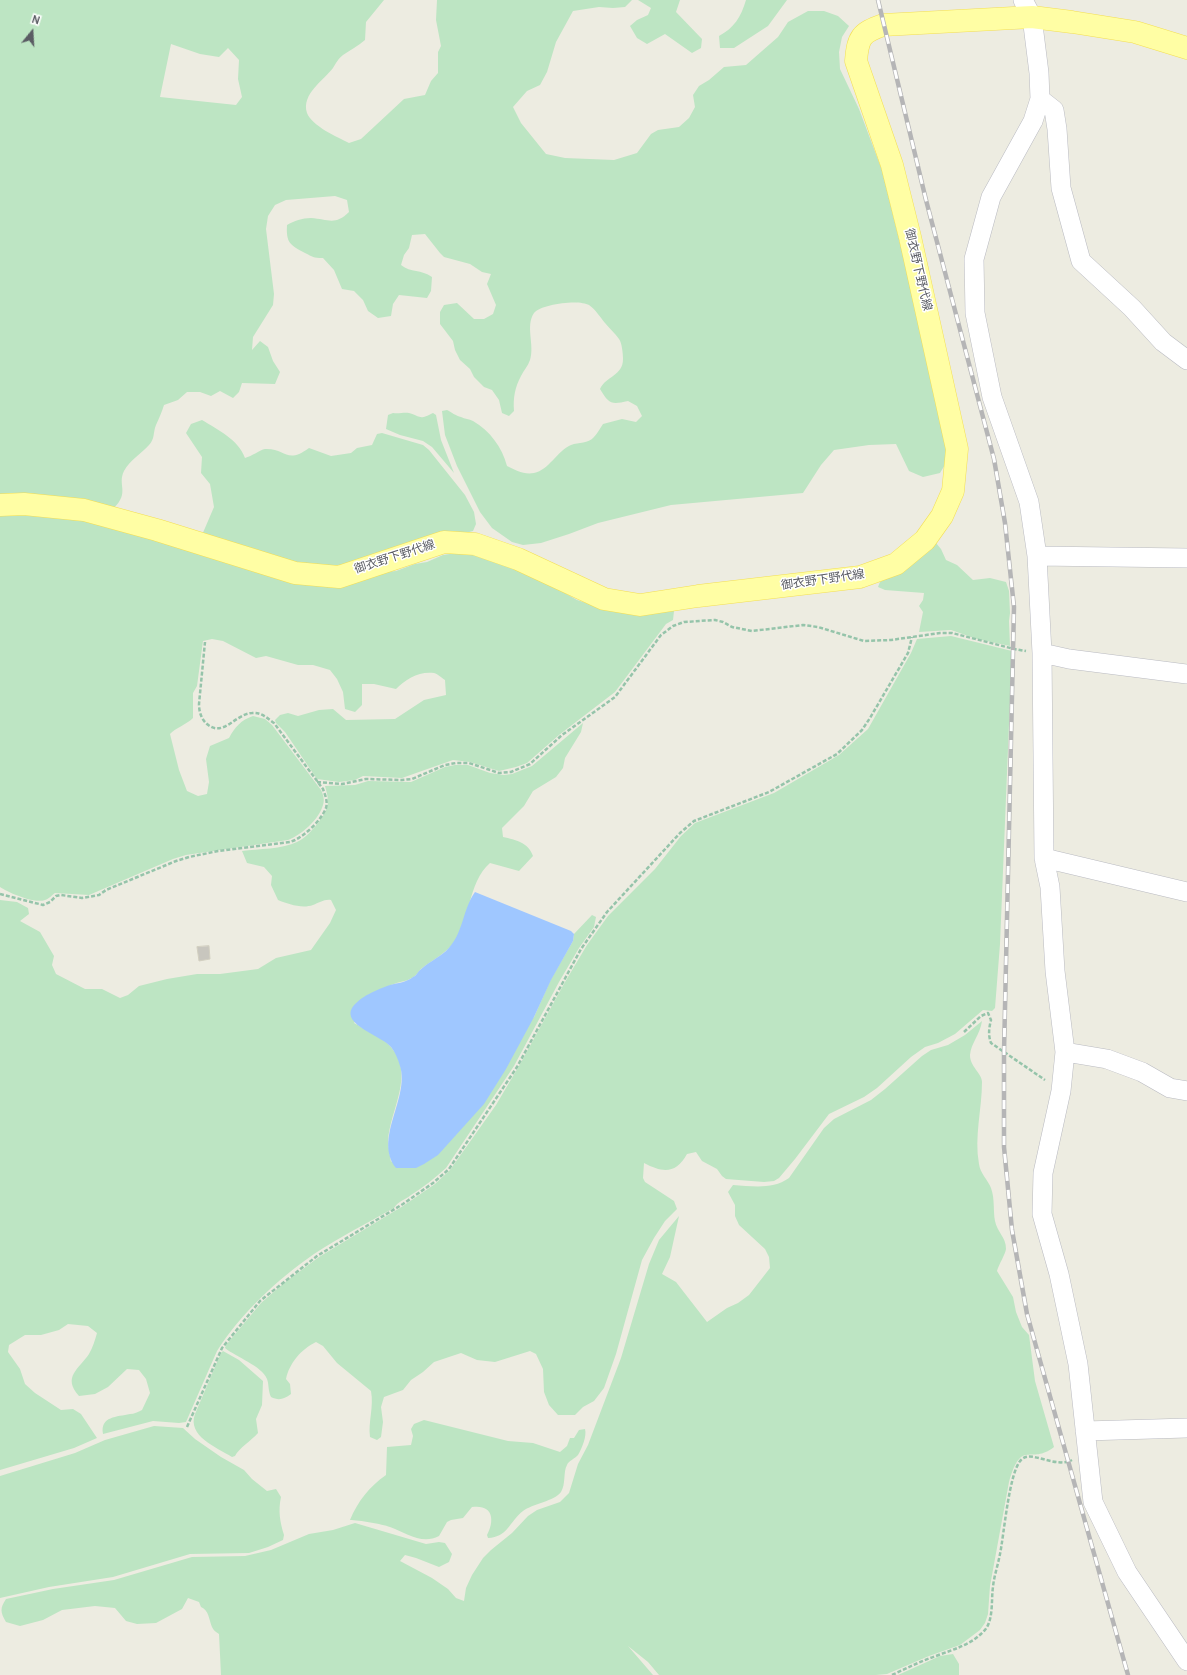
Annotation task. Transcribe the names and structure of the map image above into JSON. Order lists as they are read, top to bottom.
{
  "streets": {
    "main road": ["御衣野下野代線"]
  },
  "north": "top"
}
